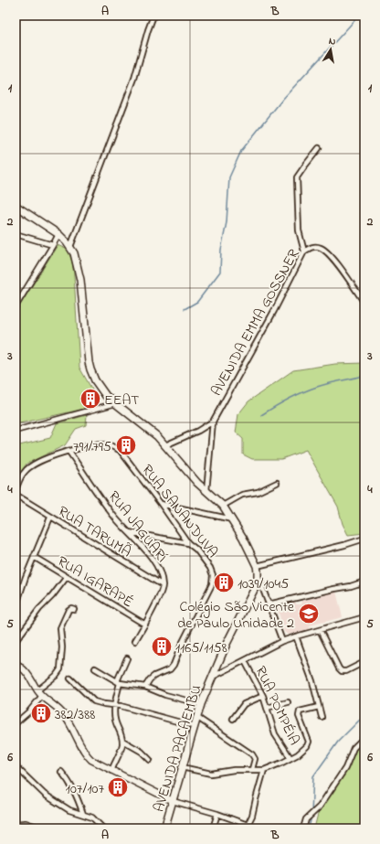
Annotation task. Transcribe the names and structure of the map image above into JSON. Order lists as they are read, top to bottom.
{
  "streets": {
    "main road": ["AVENIDA PACAEMBU"],
    "street": [
      "AVENIDA EMMA GOSSNER",
      "RUA SANANDUVA",
      "RUA JAGUARÍ",
      "RUA TARUMÃ",
      "RUA IGARAPÉ",
      "RUA POMPÉIA"
    ]
  },
  "crossings": [
    ["RUA SANANDUVA", "RUA JAGUARÍ"],
    ["RUA JAGUARÍ", "RUA TARUMÃ"],
    ["RUA JAGUARÍ", "RUA IGARAPÉ"]
  ],
  "places": {
    "building": [
      "EEAT",
      "791/795",
      "1039/1045",
      "1165/1158",
      "382/388",
      "107/107"
    ],
    "school or university": ["Colégio São Vicente de Paulo Unidade 2"]
  },
  "north": "top",
  "grid": {
    "columns": ["A", "B"],
    "rows": [
      "1",
      "2",
      "3",
      "4",
      "5",
      "6"
    ]
  }
}
